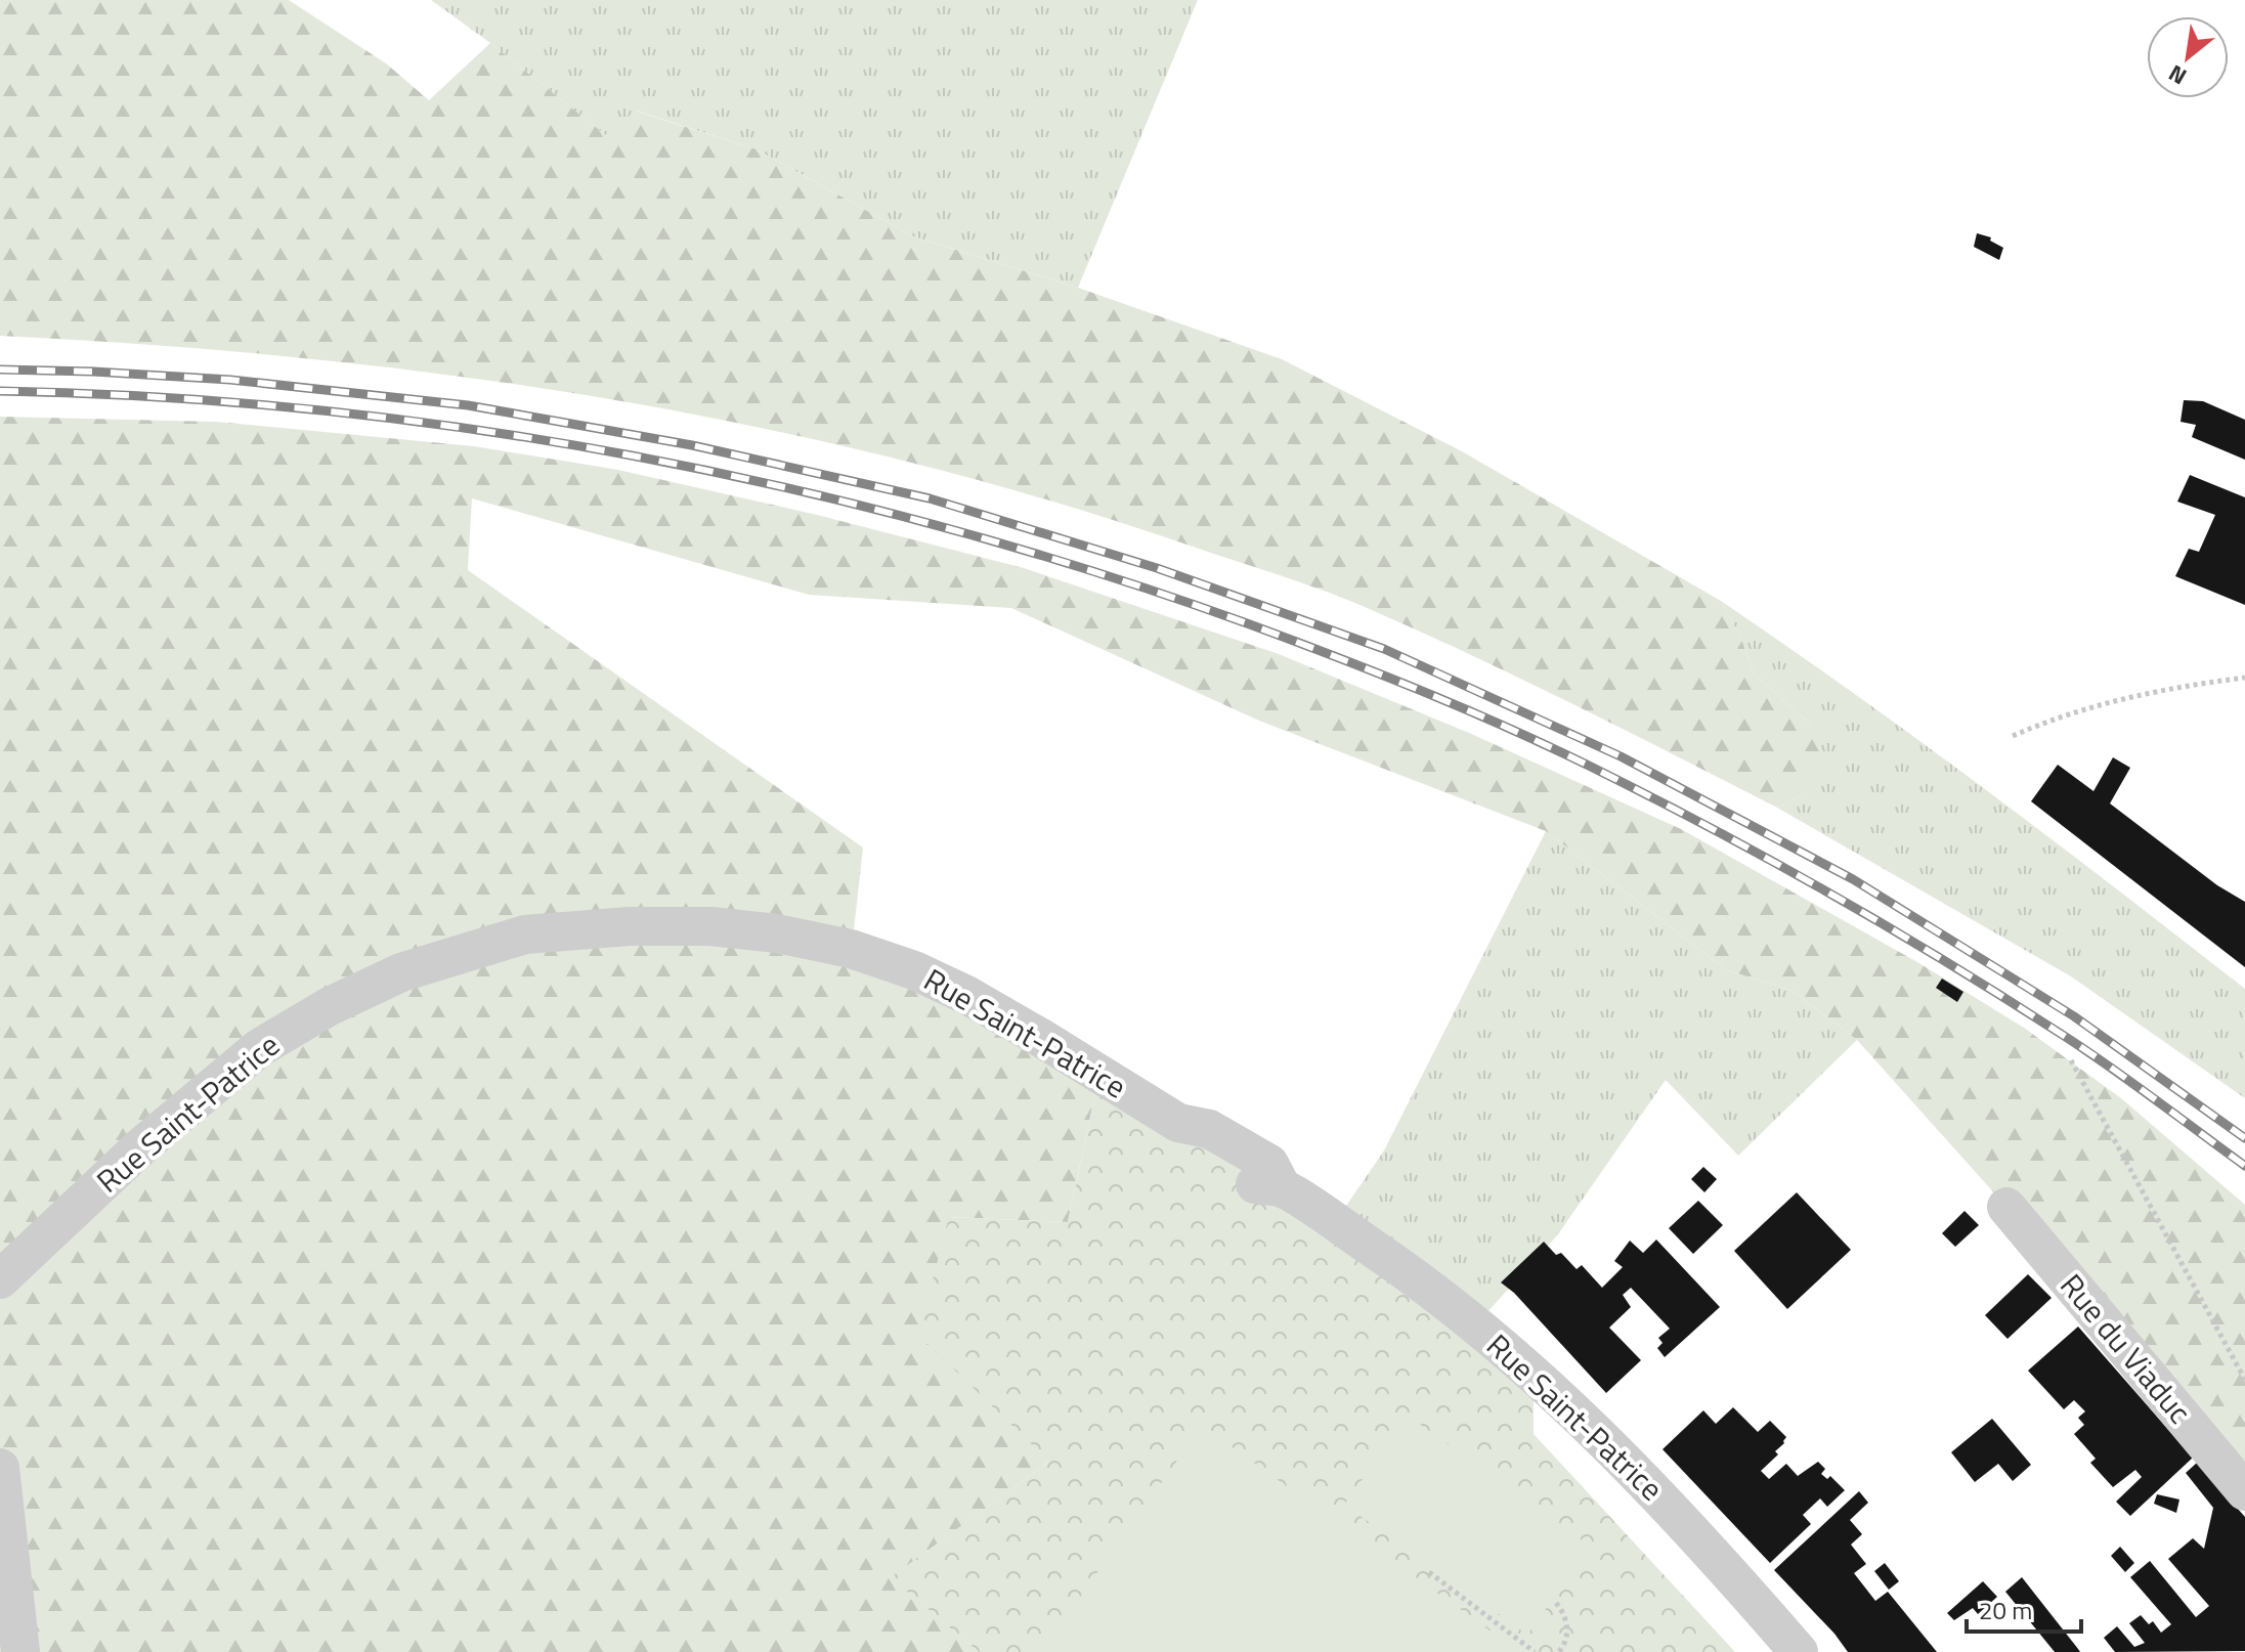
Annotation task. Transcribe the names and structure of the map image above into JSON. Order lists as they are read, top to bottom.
{
  "streets": {
    "street": ["Rue Saint-Patrice", "Rue du Viaduc"]
  },
  "scale_bar": "20 m",
  "north": "bottom left"
}
